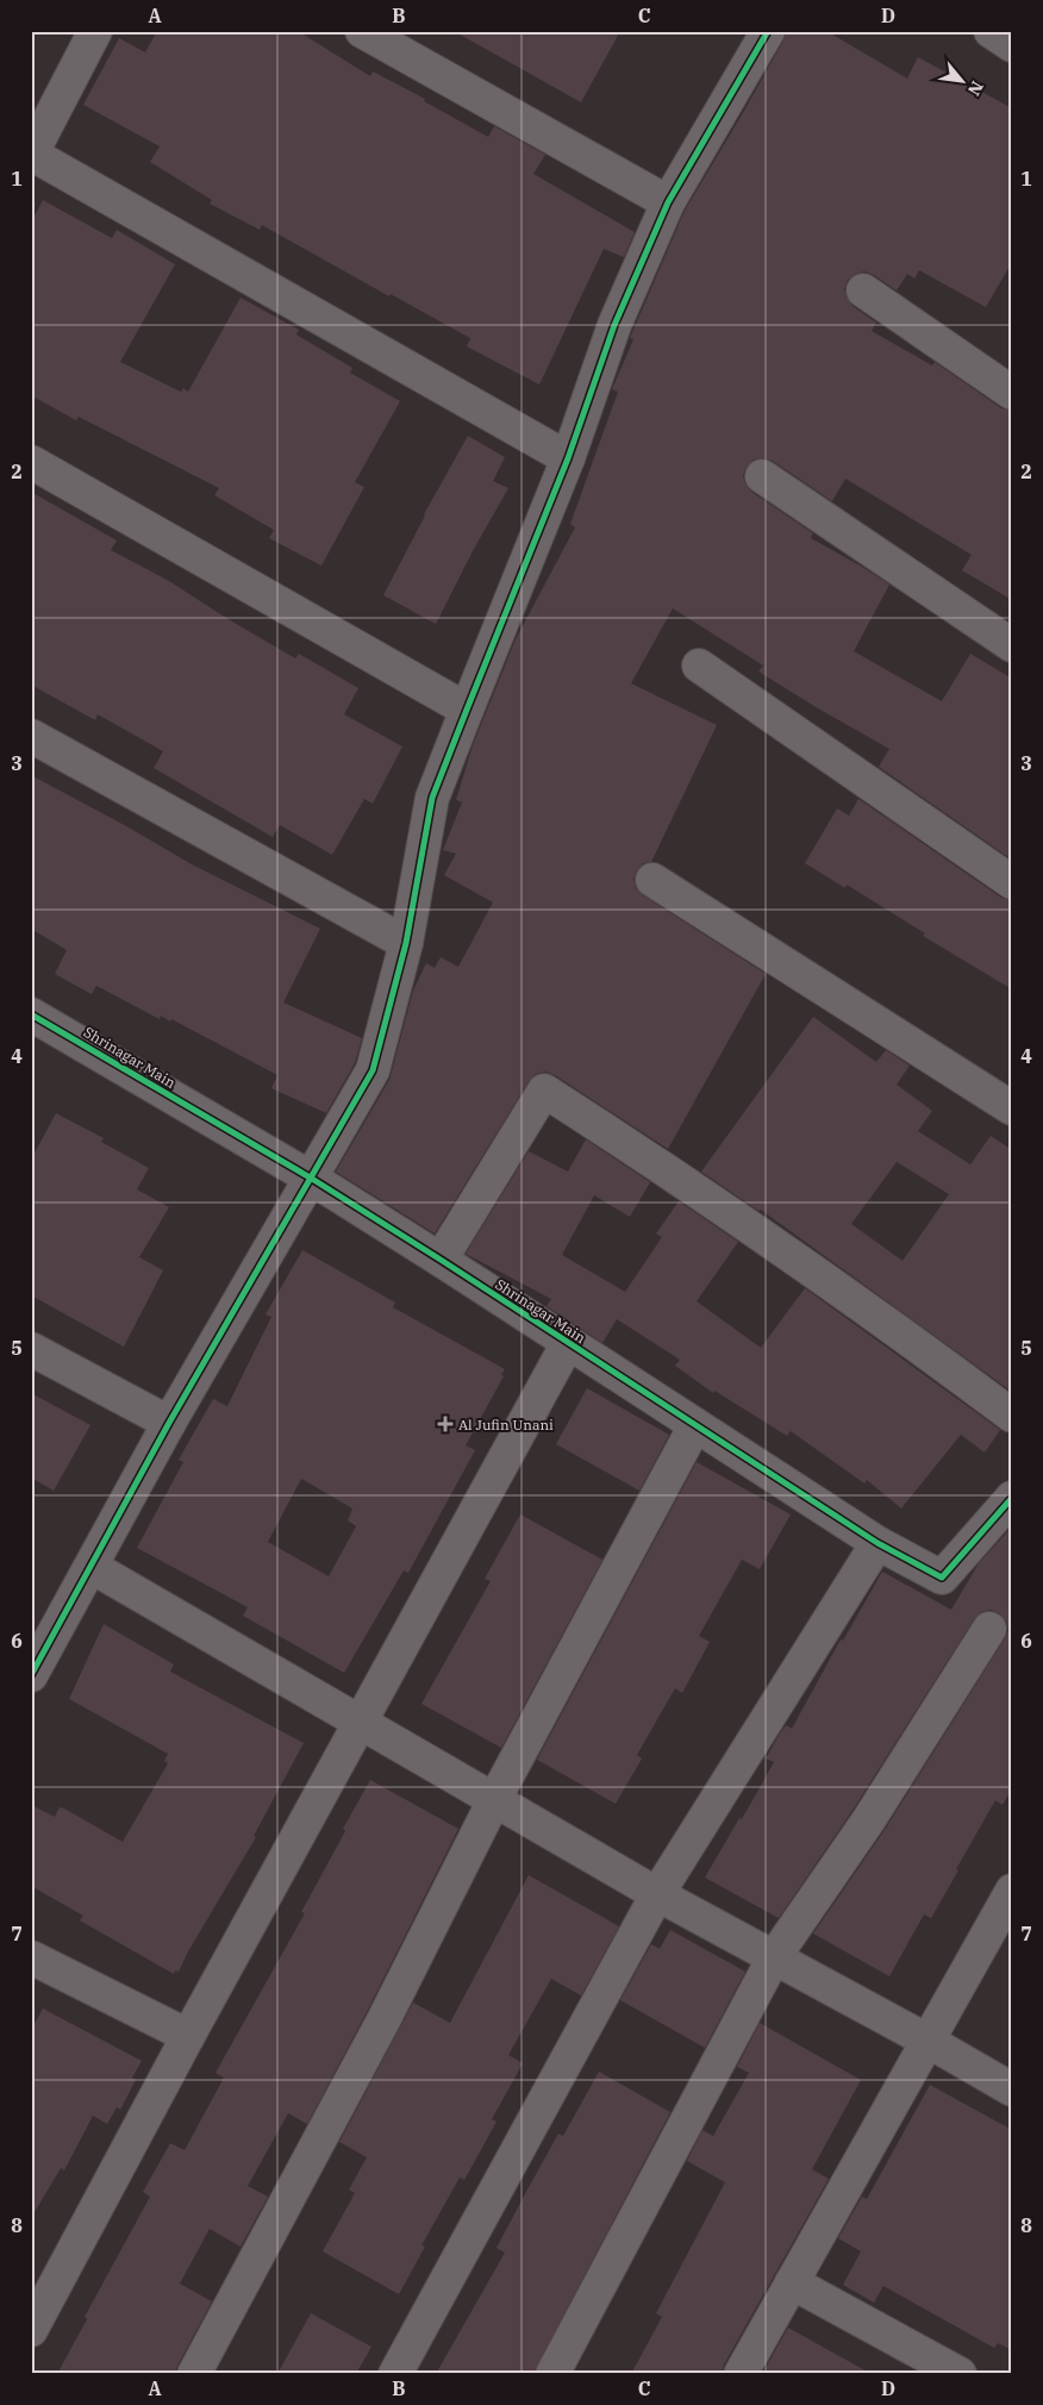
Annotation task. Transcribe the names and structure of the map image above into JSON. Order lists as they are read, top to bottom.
{
  "streets": {
    "street": ["Shrinagar Main"]
  },
  "places": {
    "health": ["Al Jufin Unani"]
  },
  "north": "bottom right",
  "grid": {
    "columns": [
      "A",
      "B",
      "C",
      "D"
    ],
    "rows": [
      "1",
      "2",
      "3",
      "4",
      "5",
      "6",
      "7",
      "8"
    ]
  }
}
